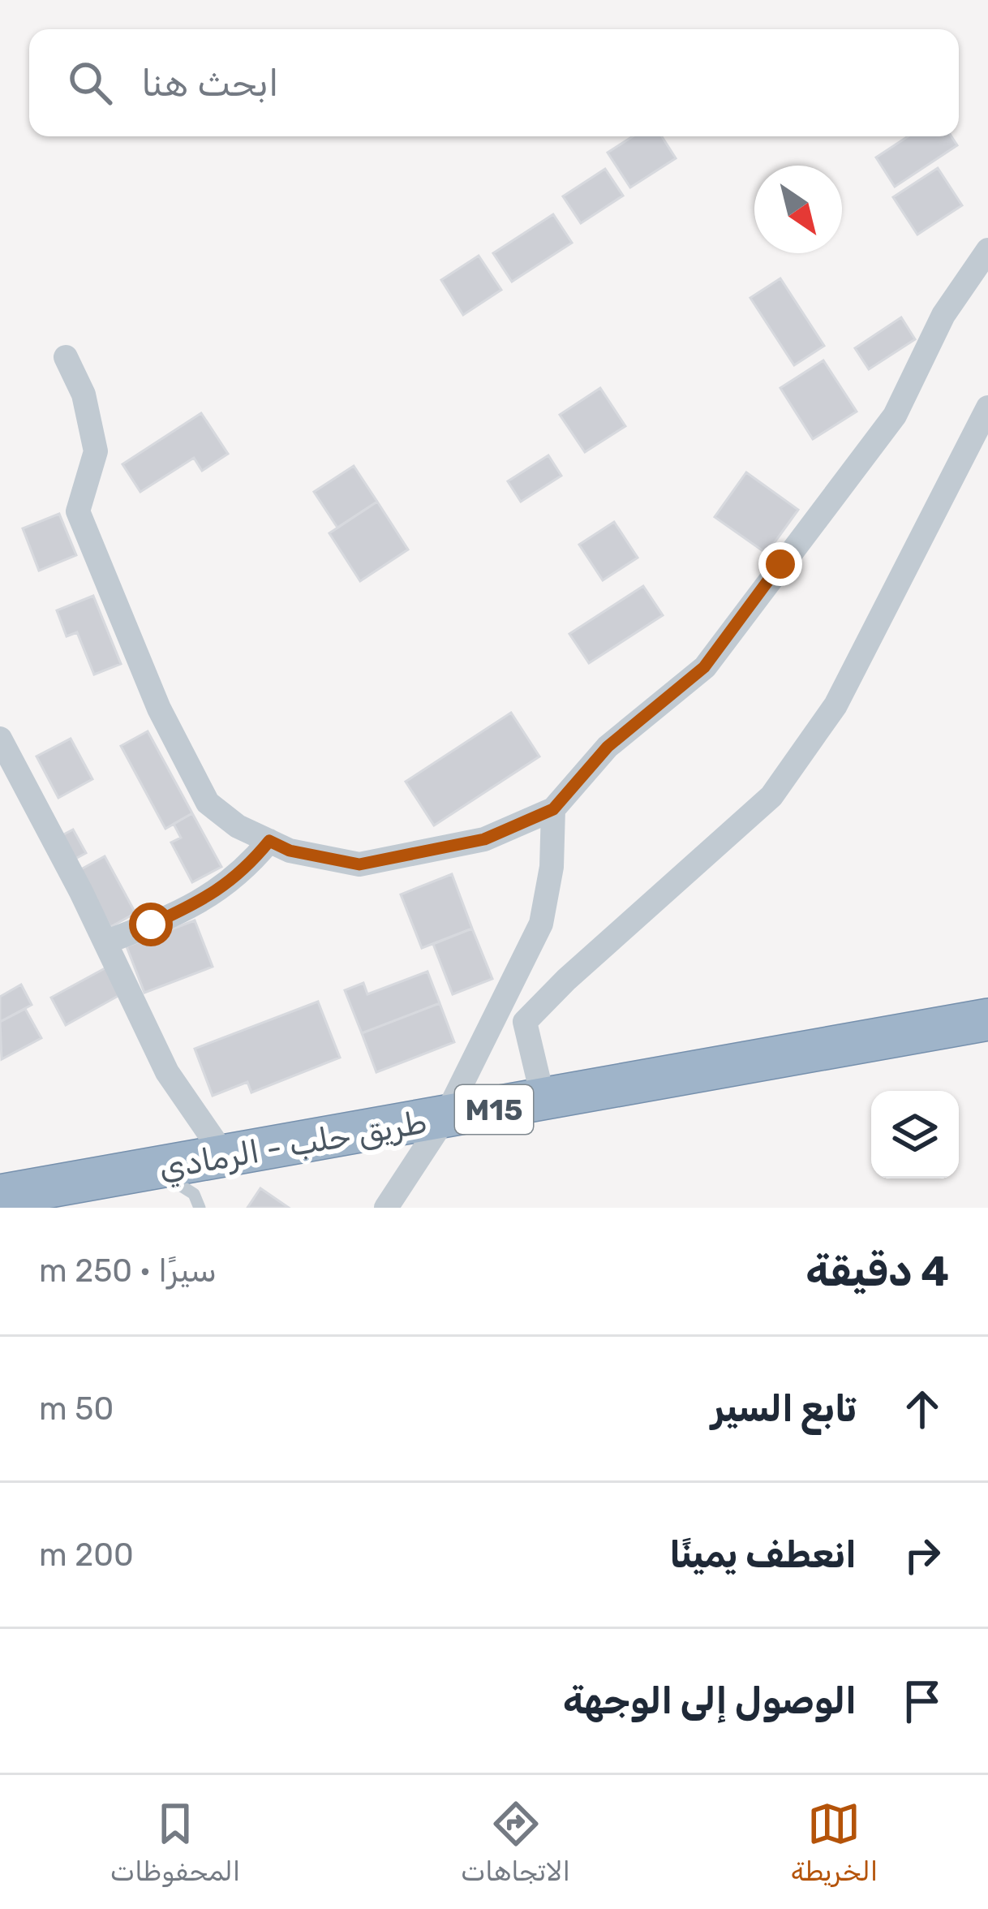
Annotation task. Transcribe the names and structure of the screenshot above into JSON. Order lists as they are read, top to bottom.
{
  "streets": {
    "highway": ["M15", "طريق حلب - الرمادي"]
  },
  "north": "bottom right",
  "page": {
    "search": "ابحث هنا",
    "heading": ["4 دقيقة", "سيرًا · 250 m"],
    "list": [
      ["تابع السير", "50 m"],
      ["انعطف يمينًا", "200 m"],
      "الوصول إلى الوجهة"
    ],
    "nav": ["الخريطة", "الاتجاهات", "المحفوظات"]
  }
}
